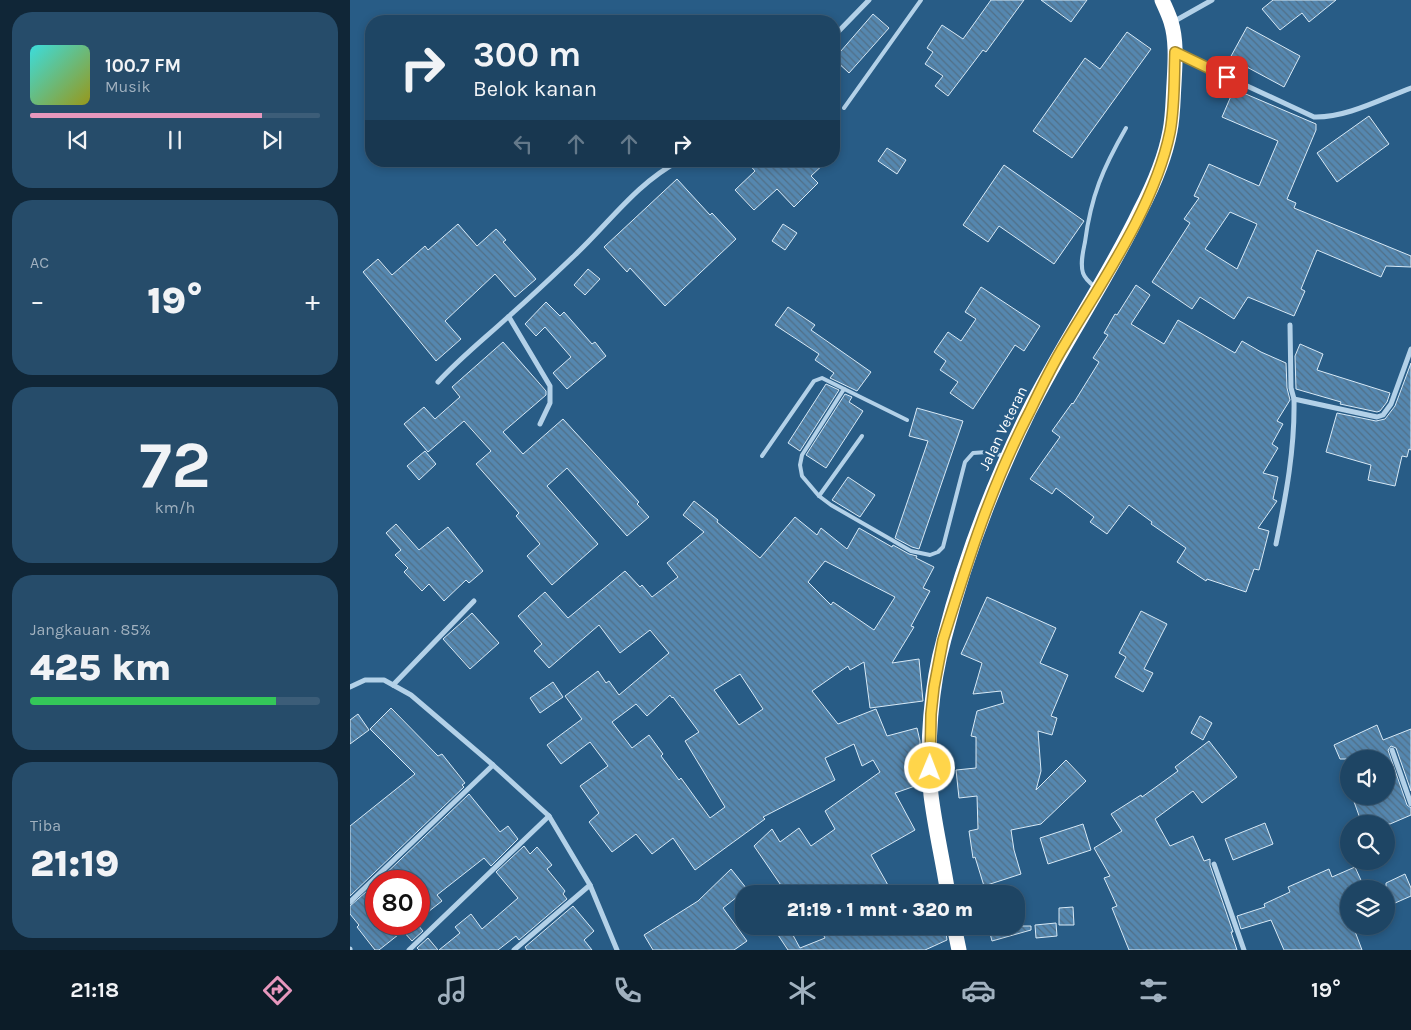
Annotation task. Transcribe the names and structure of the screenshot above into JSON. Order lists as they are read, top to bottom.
{
  "streets": {
    "highway": ["Jalan Veteran"]
  },
  "page": {
    "turn": ["300 m", "Belok kanan"],
    "song": ["100.7 FM", "Musik"],
    "tile": [
      "AC",
      ["72", "km/h"],
      ["Jangkauan · 85%", "425 km"],
      ["Tiba", "21:19"]
    ],
    "heat": ["−", "19°", "+"],
    "limit": "80",
    "trip": "21:19 · 1 mnt · 320 m",
    "tabs": ["21:18", "19°"]
  }
}
